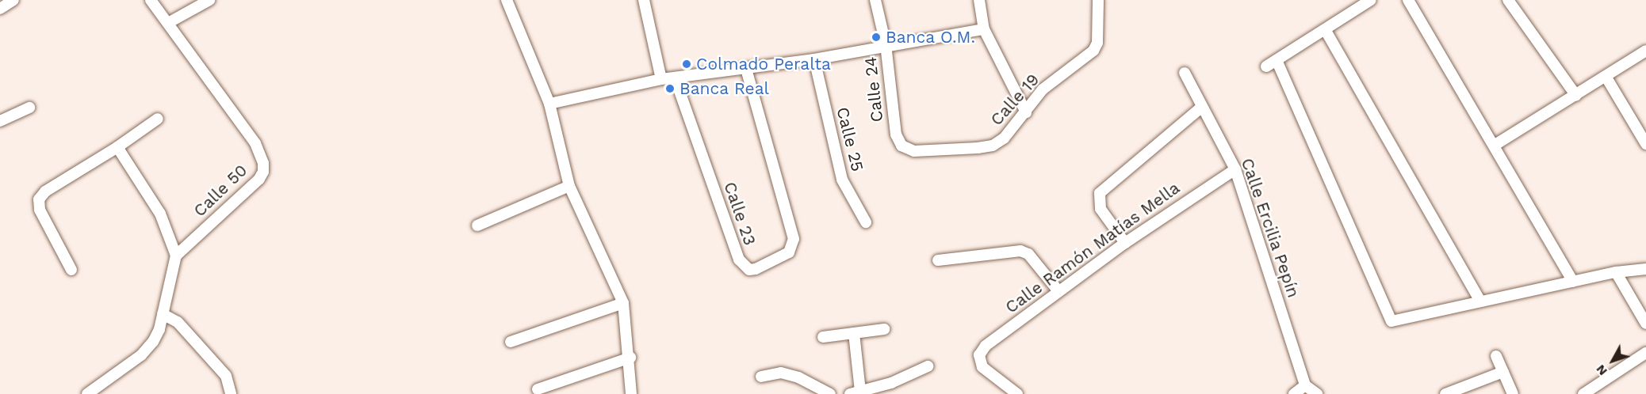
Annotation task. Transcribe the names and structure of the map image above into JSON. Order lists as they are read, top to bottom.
{
  "streets": {
    "street": [
      "Calle 24",
      "Calle 19",
      "Calle 25",
      "Calle 50",
      "Calle 23",
      "Calle Ercilia Pepín",
      "Calle Ramón Matías Mella"
    ]
  },
  "crossings": [
    ["Calle 24", "Calle 19"],
    ["Calle Ercilia Pepín", "Calle Ramón Matías Mella"]
  ],
  "places": ["Banca O.M.", "Colmado Peralta", "Banca Real"],
  "north": "bottom left"
}
